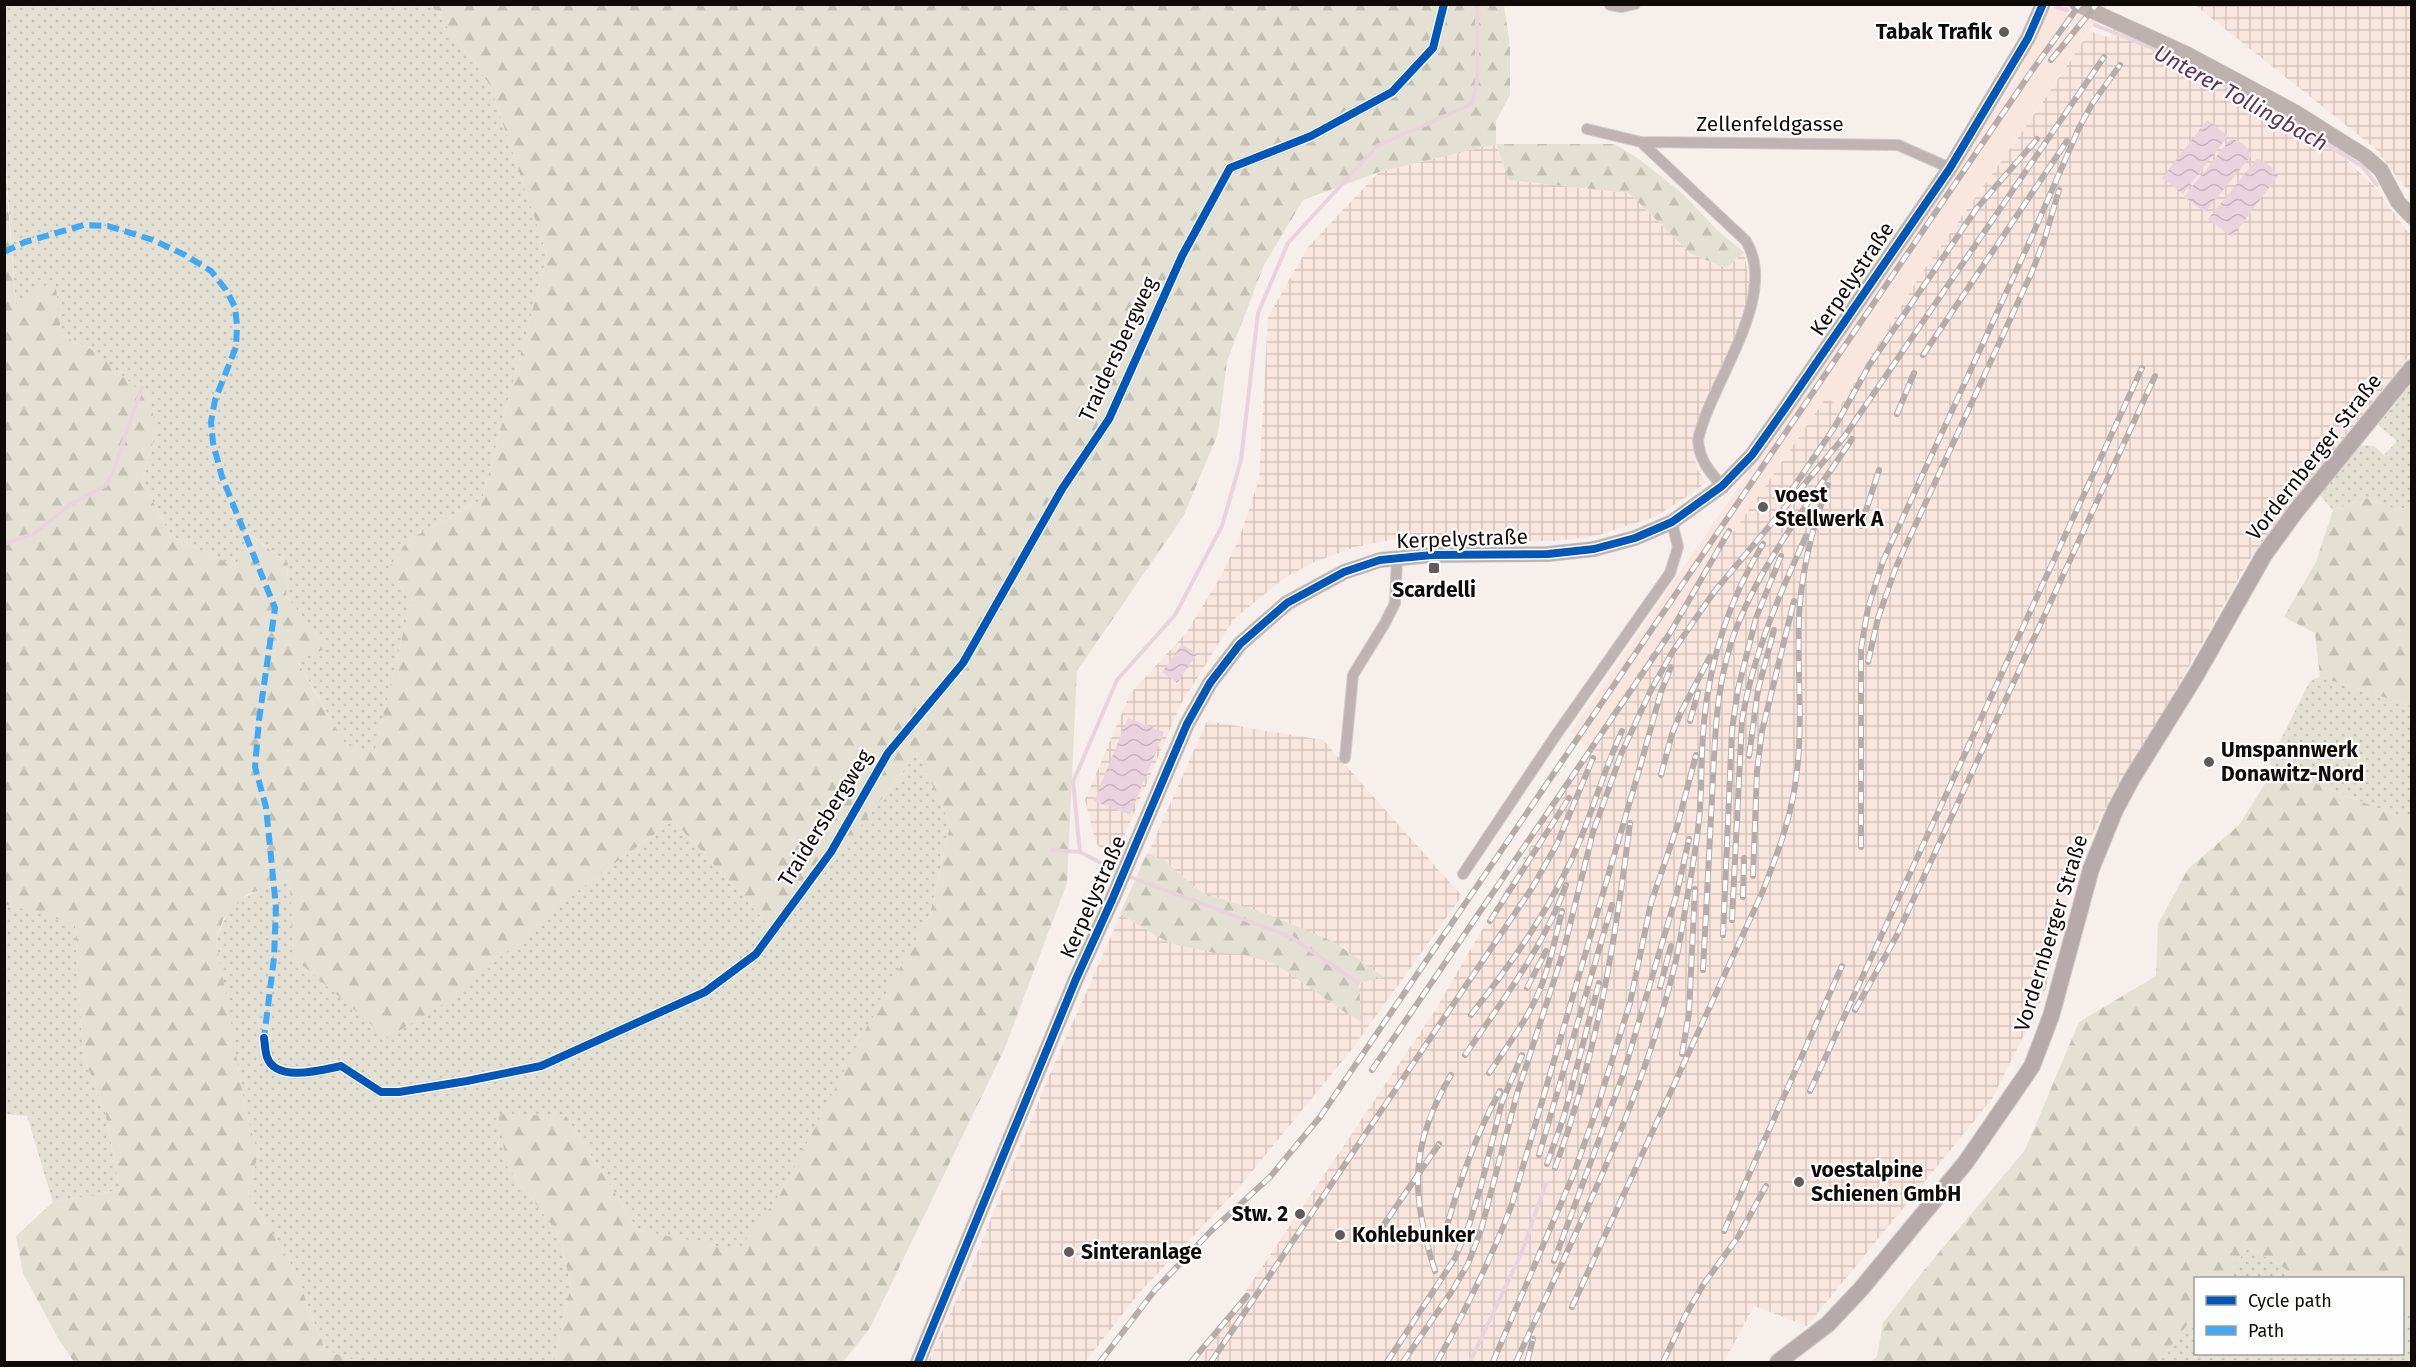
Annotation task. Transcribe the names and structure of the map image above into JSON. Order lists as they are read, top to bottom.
{
  "streets": {
    "main road": ["Kerpelystraße", "Vordernberger Straße"],
    "street": ["Zellenfeldgasse", "Traidersbergweg"]
  },
  "crossings": [
    ["Zellenfeldgasse", "Kerpelystraße"]
  ],
  "water": ["Unterer Tollingbach"],
  "places": {
    "other": [
      "Tabak Trafik",
      "voest Stellwerk A",
      "Umspannwerk Donawitz-Nord",
      "voestalpine Schienen GmbH",
      "Stw. 2",
      "Kohlebunker",
      "Sinteranlage"
    ],
    "transit": ["Scardelli"]
  },
  "legend": ["Cycle path", "Path"]
}
